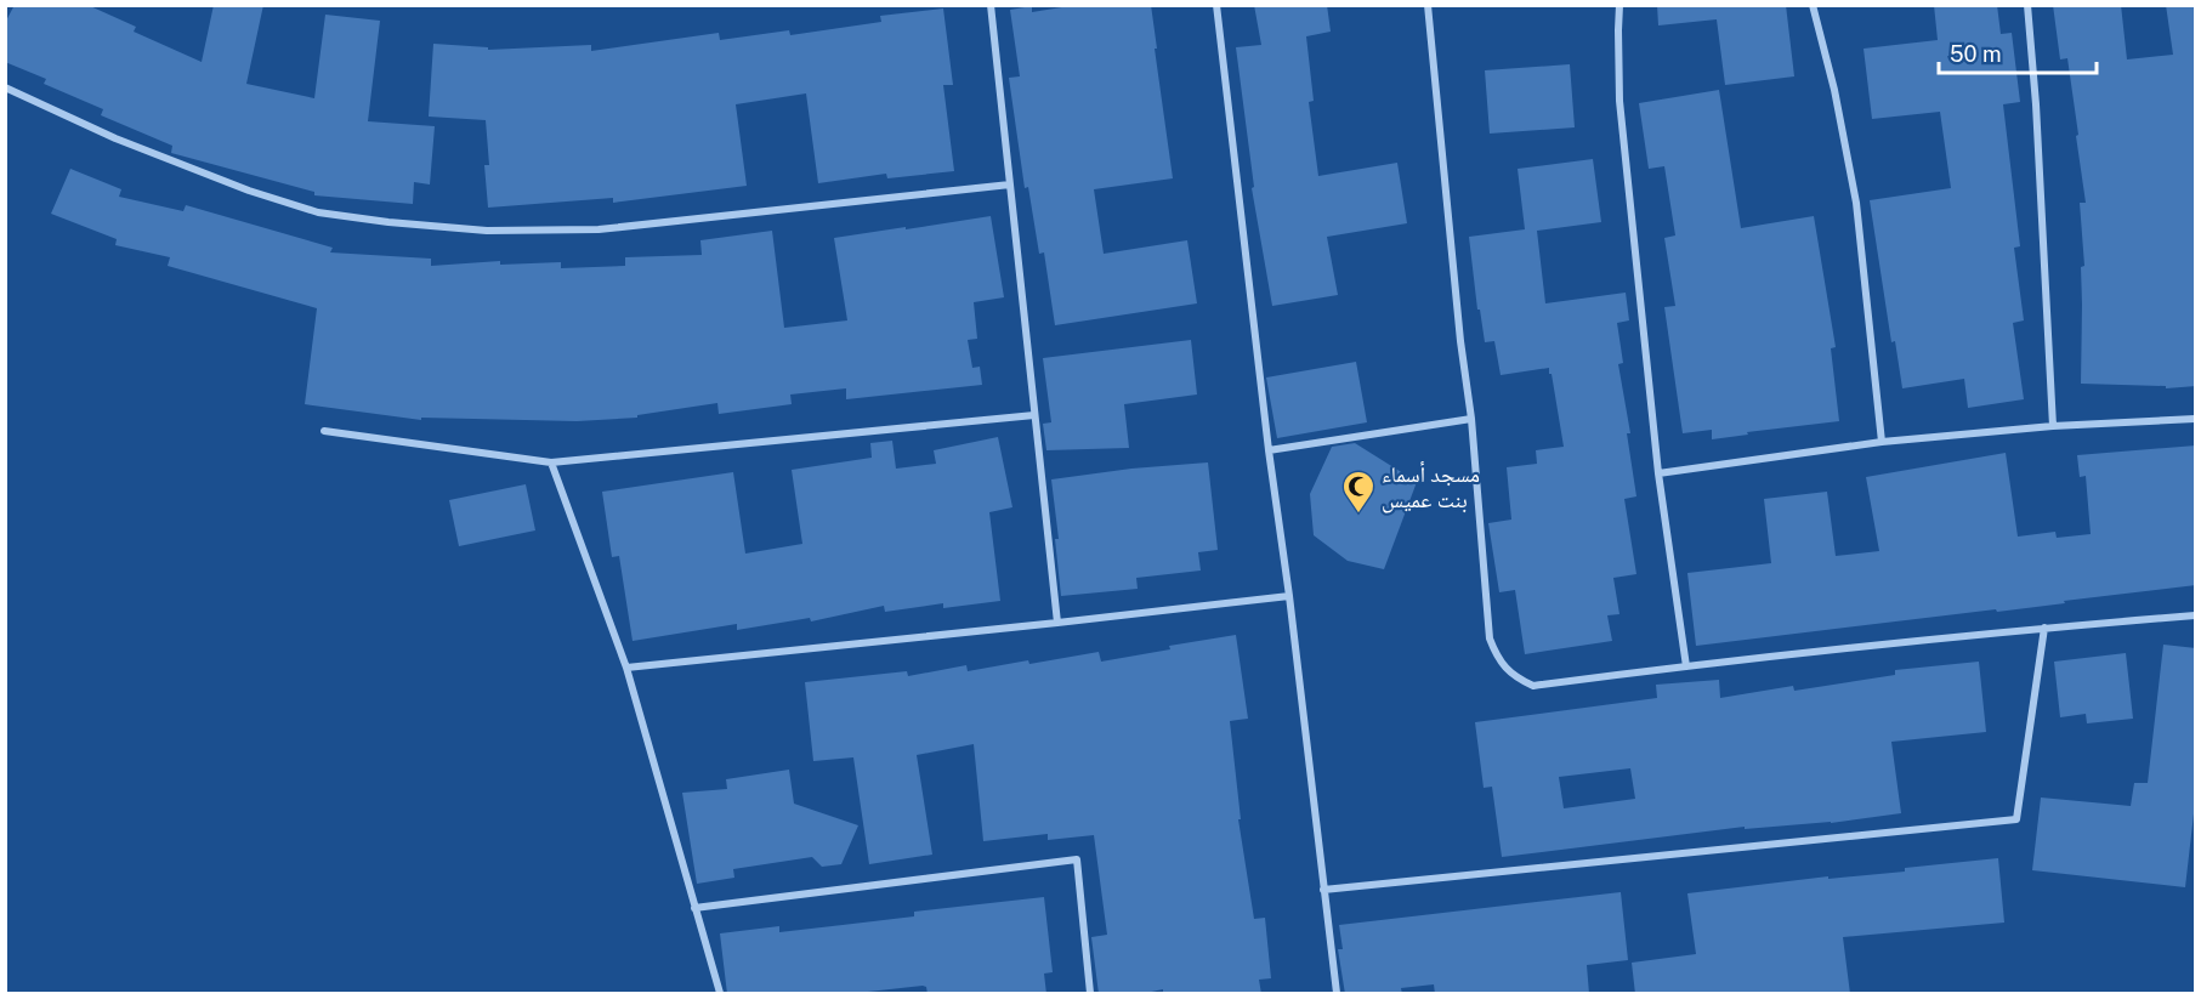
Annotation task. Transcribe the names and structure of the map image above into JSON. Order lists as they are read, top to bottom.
{
  "places": {
    "mosque": ["مسجد أسماء بنت عميس"]
  },
  "scale_bar": "50 m"
}
